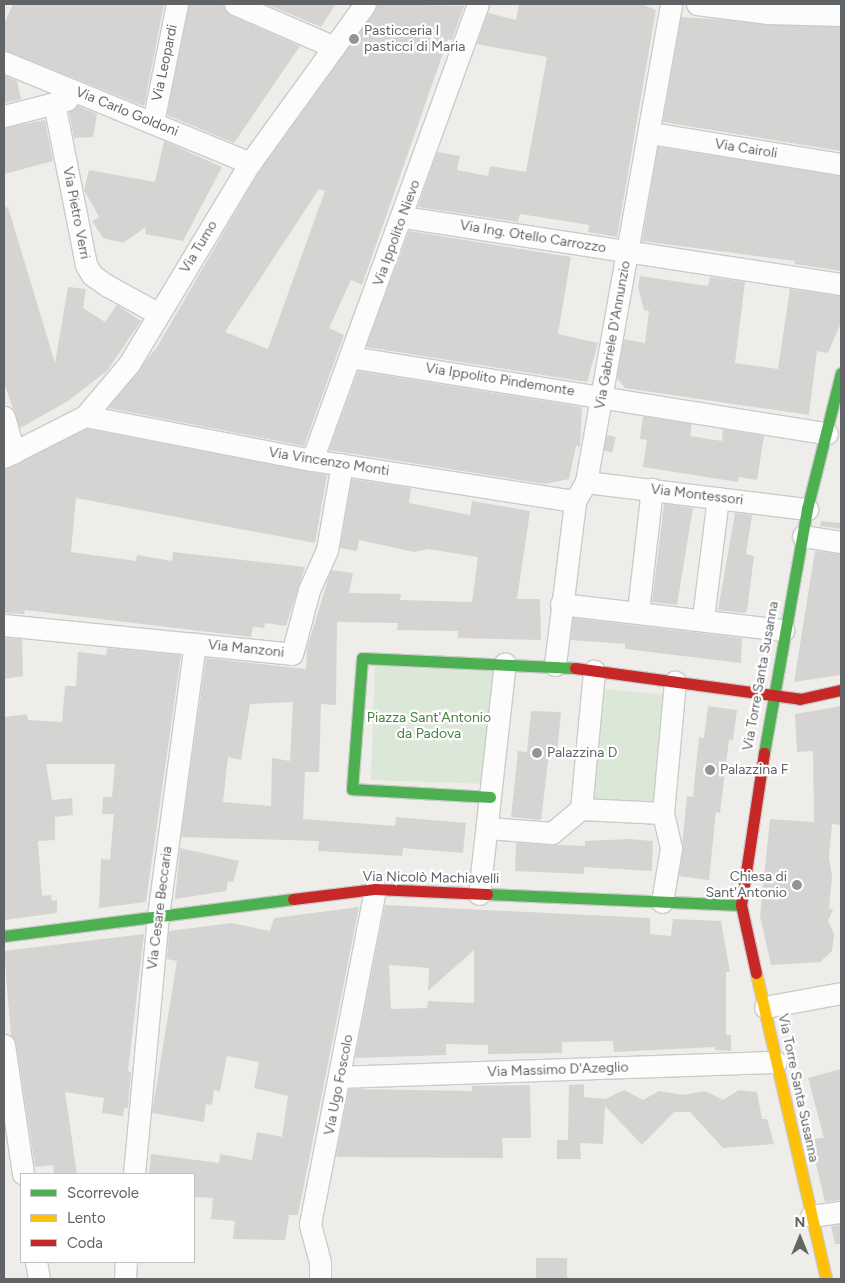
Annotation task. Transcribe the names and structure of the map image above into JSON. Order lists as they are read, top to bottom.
{
  "streets": {
    "street": [
      "Via Leopardi",
      "Via Carlo Goldoni",
      "Via Cairoli",
      "Via Pietro Verri",
      "Via Ippolito Nievo",
      "Via Ing. Otello Carrozzo",
      "Via Tumo",
      "Via Gabriele D'Annunzio",
      "Via Ippolito Pindemonte",
      "Via Vincenzo Monti",
      "Via Montessori",
      "Via Manzoni",
      "Via Torre Santa Susanna",
      "Via Nicolò Machiavelli",
      "Via Cesare Beccaria",
      "Via Massimo D'Azeglio",
      "Via Ugo Foscolo"
    ]
  },
  "crossings": [
    ["Via Leopardi", "Via Carlo Goldoni"],
    ["Via Carlo Goldoni", "Via Tumo"],
    ["Via Cairoli", "Via Gabriele D'Annunzio"],
    ["Via Pietro Verri", "Via Tumo"],
    ["Via Ippolito Nievo", "Via Ing. Otello Carrozzo"],
    ["Via Ippolito Nievo", "Via Ippolito Pindemonte"],
    ["Via Ippolito Nievo", "Via Vincenzo Monti"],
    ["Via Ing. Otello Carrozzo", "Via Gabriele D'Annunzio"],
    ["Via Tumo", "Via Vincenzo Monti"],
    ["Via Gabriele D'Annunzio", "Via Ippolito Pindemonte"],
    ["Via Gabriele D'Annunzio", "Via Vincenzo Monti"],
    ["Via Gabriele D'Annunzio", "Via Montessori"],
    ["Via Ippolito Pindemonte", "Via Torre Santa Susanna"],
    ["Via Vincenzo Monti", "Via Manzoni"],
    ["Via Montessori", "Via Torre Santa Susanna"],
    ["Via Manzoni", "Via Cesare Beccaria"],
    ["Via Torre Santa Susanna", "Via Nicolò Machiavelli"],
    ["Via Torre Santa Susanna", "Via Massimo D'Azeglio"],
    ["Via Nicolò Machiavelli", "Via Cesare Beccaria"],
    ["Via Nicolò Machiavelli", "Via Ugo Foscolo"],
    ["Via Massimo D'Azeglio", "Via Ugo Foscolo"]
  ],
  "parks": ["Piazza Sant'Antonio da Padova"],
  "places": [
    "Pasticceria I pasticci di Maria",
    "Palazzina D",
    "Palazzina F",
    "Chiesa di Sant'Antonio"
  ],
  "legend": ["Scorrevole", "Lento", "Coda"],
  "north": "top"
}
